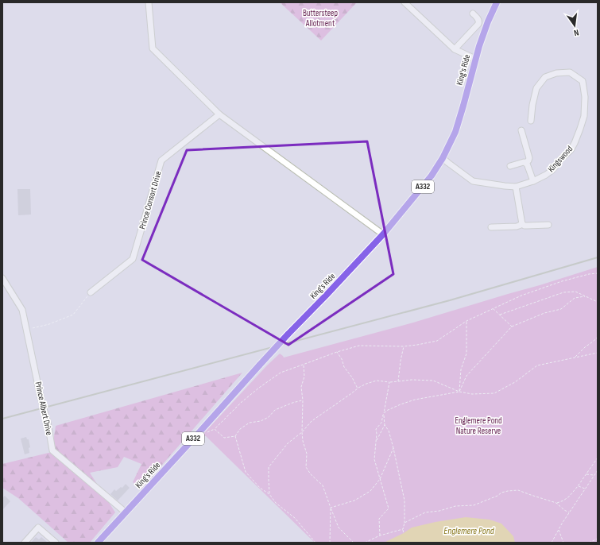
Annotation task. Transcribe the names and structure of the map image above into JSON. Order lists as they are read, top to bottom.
{
  "streets": {
    "main road": ["King's Ride", "A332"],
    "street": ["Kingswood", "Prince Consort Drive", "Prince Albert Drive"]
  },
  "crossings": [
    ["King's Ride", "Kingswood"],
    ["King's Ride", "Prince Albert Drive"]
  ],
  "water": ["Englemere Pond"],
  "parks": ["Buttersteep Allotment", "Englemere Pond Nature Reserve"],
  "north": "bottom"
}
